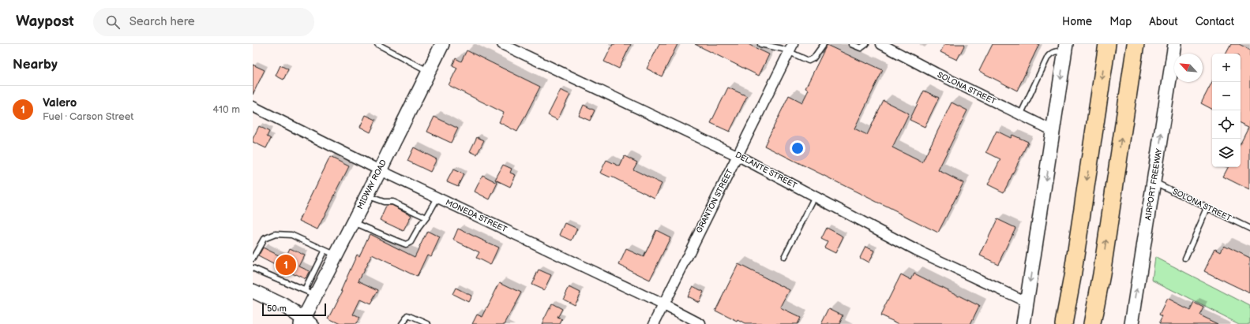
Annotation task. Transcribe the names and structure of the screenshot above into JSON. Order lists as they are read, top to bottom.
{
  "streets": {
    "main road": ["MIDWAY ROAD", "AIRPORT FREEWAY"],
    "street": [
      "SOLONA STREET",
      "DELANTE STREET",
      "GRANTON STREET",
      "MONEDA STREET"
    ]
  },
  "crossings": [
    ["SOLONA STREET", "AIRPORT FREEWAY"],
    ["DELANTE STREET", "GRANTON STREET"],
    ["MIDWAY ROAD", "MONEDA STREET"],
    ["GRANTON STREET", "MONEDA STREET"]
  ],
  "scale_bar": "50 m",
  "north": "top left",
  "page": {
    "header": "Waypost",
    "search": "Search here",
    "nav": [
      "Home",
      "Map",
      "About",
      "Contact"
    ],
    "heading": "Nearby",
    "map_buttons": ["+", "−"],
    "list": [
      {
        "mark": "1",
        "name": "Valero",
        "note": "Fuel · Carson Street",
        "value": "410 m"
      }
    ],
    "pins": "1",
    "scale": "50 m"
  }
}
